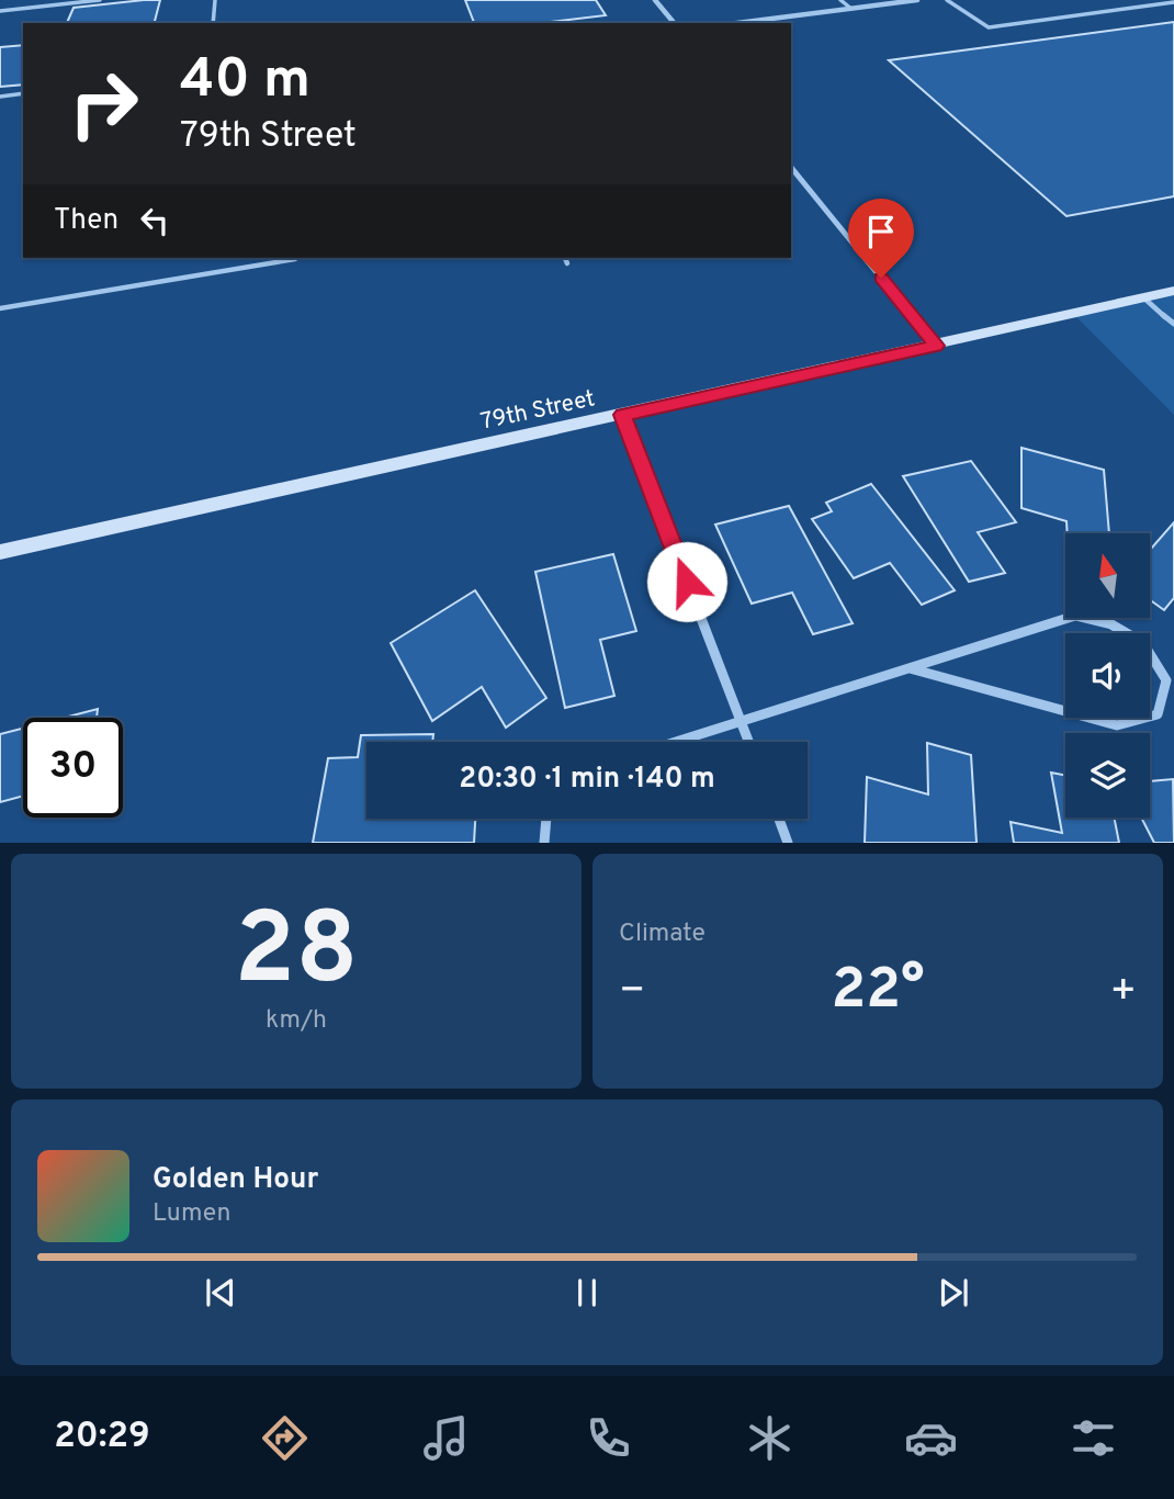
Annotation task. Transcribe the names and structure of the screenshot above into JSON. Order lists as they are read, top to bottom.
{
  "streets": {
    "street": ["79th Street"]
  },
  "north": "top",
  "page": {
    "turn": ["40 m", "79th Street"],
    "then": "Then",
    "limit": "30",
    "trip": "20:30 · 1 min · 140 m",
    "tile": [
      ["28", "km/h"],
      "Climate"
    ],
    "heat": ["−", "22°", "+"],
    "song": ["Golden Hour", "Lumen"],
    "tabs": "20:29"
  }
}
